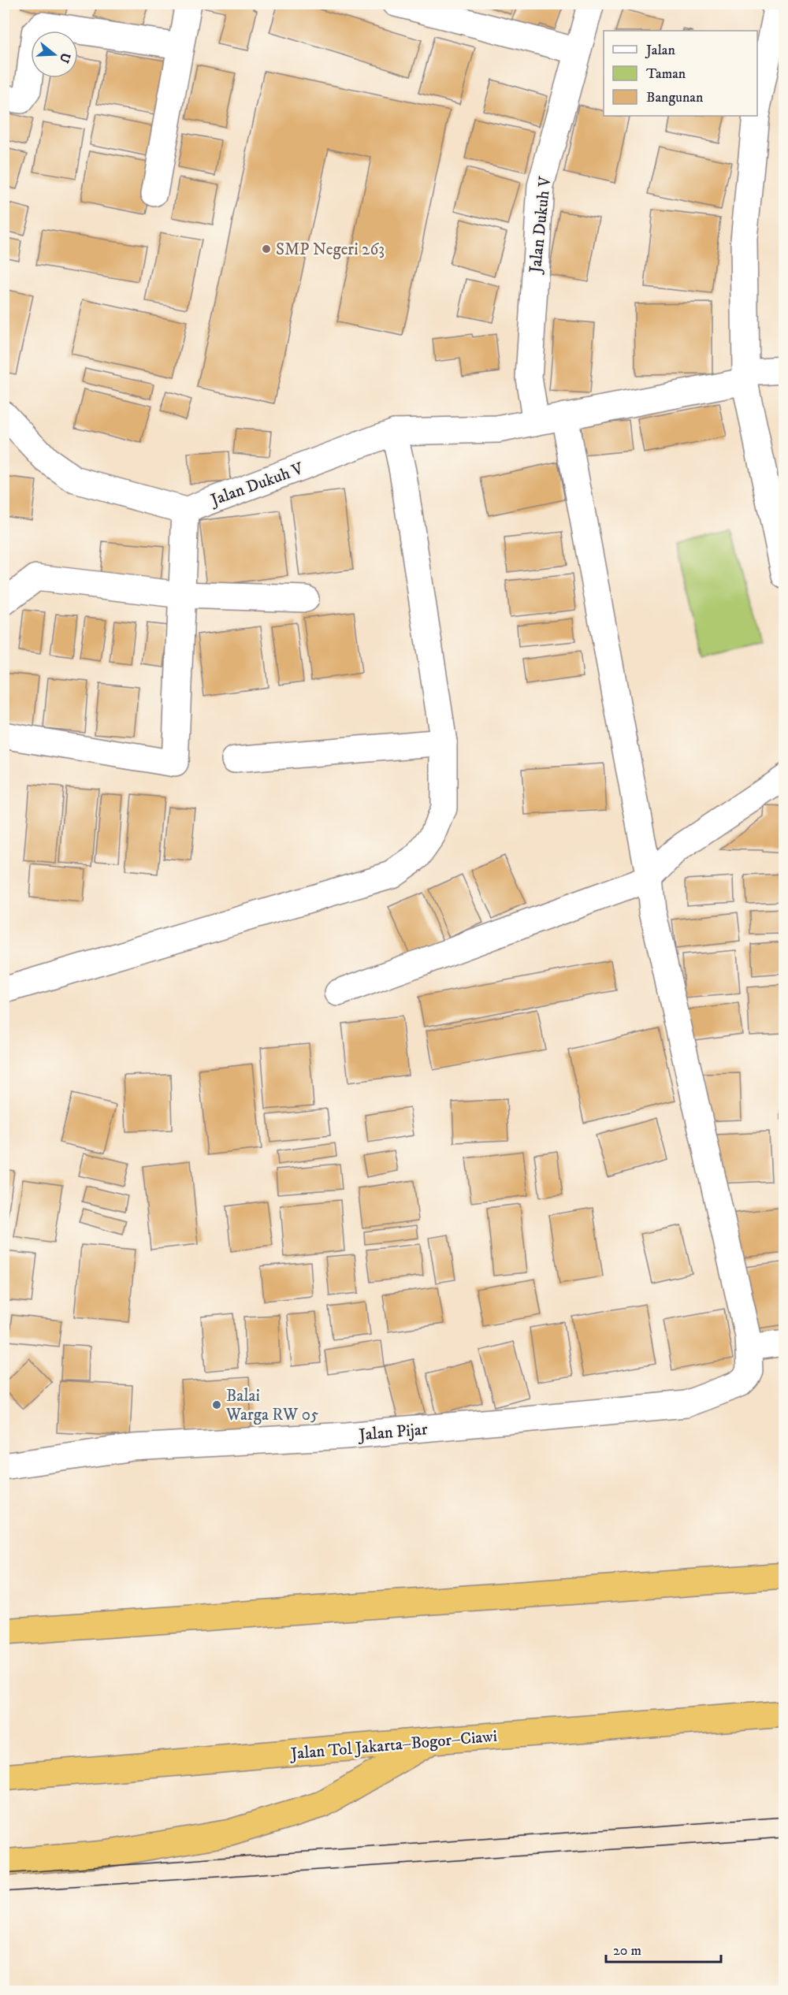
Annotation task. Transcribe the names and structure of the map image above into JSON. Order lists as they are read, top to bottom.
{
  "streets": {
    "highway": ["Jalan Tol Jakarta–Bogor–Ciawi"],
    "street": ["Jalan Dukuh V", "Jalan Pijar"]
  },
  "crossings": [
    ["Jalan Dukuh V", "Jalan Pijar"]
  ],
  "places": ["SMP Negeri 263", "Balai Warga RW 05"],
  "legend": ["Jalan", "Taman", "Bangunan"],
  "scale_bar": "20 m",
  "north": "right"
}
